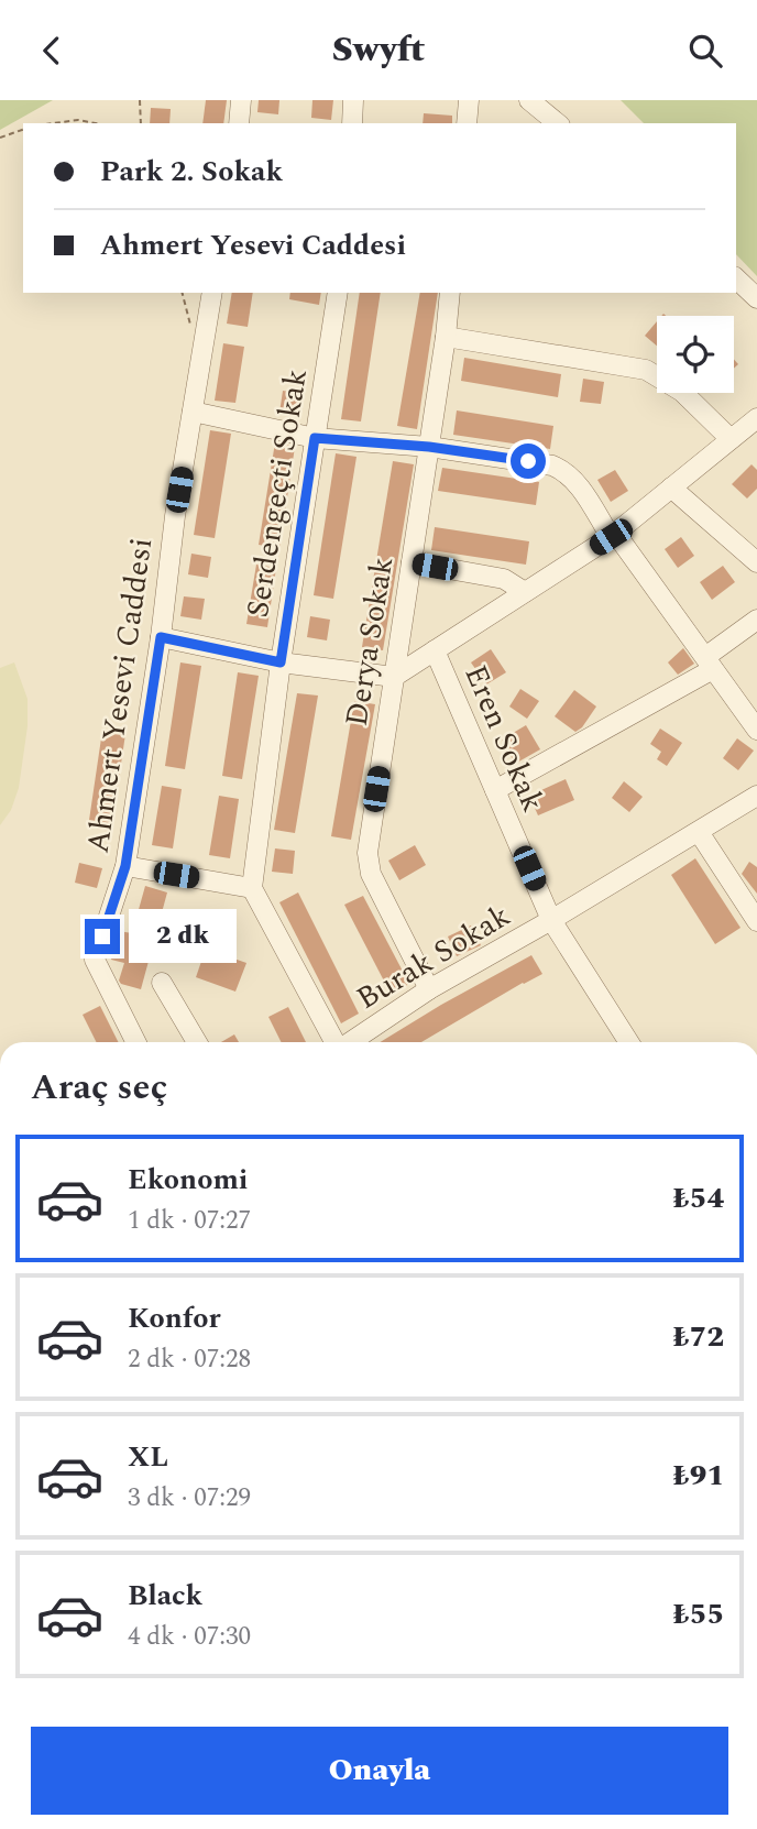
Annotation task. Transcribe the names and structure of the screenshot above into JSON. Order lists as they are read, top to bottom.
{
  "streets": {
    "street": [
      "Serdengeçti Sokak",
      "Derya Sokak",
      "Ahmert Yesevi Caddesi",
      "Eren Sokak",
      "Burak Sokak"
    ]
  },
  "crossings": [
    ["Derya Sokak", "Burak Sokak"],
    ["Eren Sokak", "Burak Sokak"]
  ],
  "page": {
    "header": "Swyft",
    "banner": ["Park 2. Sokak", "Ahmert Yesevi Caddesi"],
    "bubble": "2 dk",
    "heading": "Araç seç",
    "list": [
      {
        "name": "Ekonomi",
        "note": "1 dk · 07:27",
        "value": "₺54"
      },
      {
        "name": "Konfor",
        "note": "2 dk · 07:28",
        "value": "₺72"
      },
      {
        "name": "XL",
        "note": "3 dk · 07:29",
        "value": "₺91"
      },
      {
        "name": "Black",
        "note": "4 dk · 07:30",
        "value": "₺55"
      }
    ],
    "buttons": "Onayla"
  }
}
